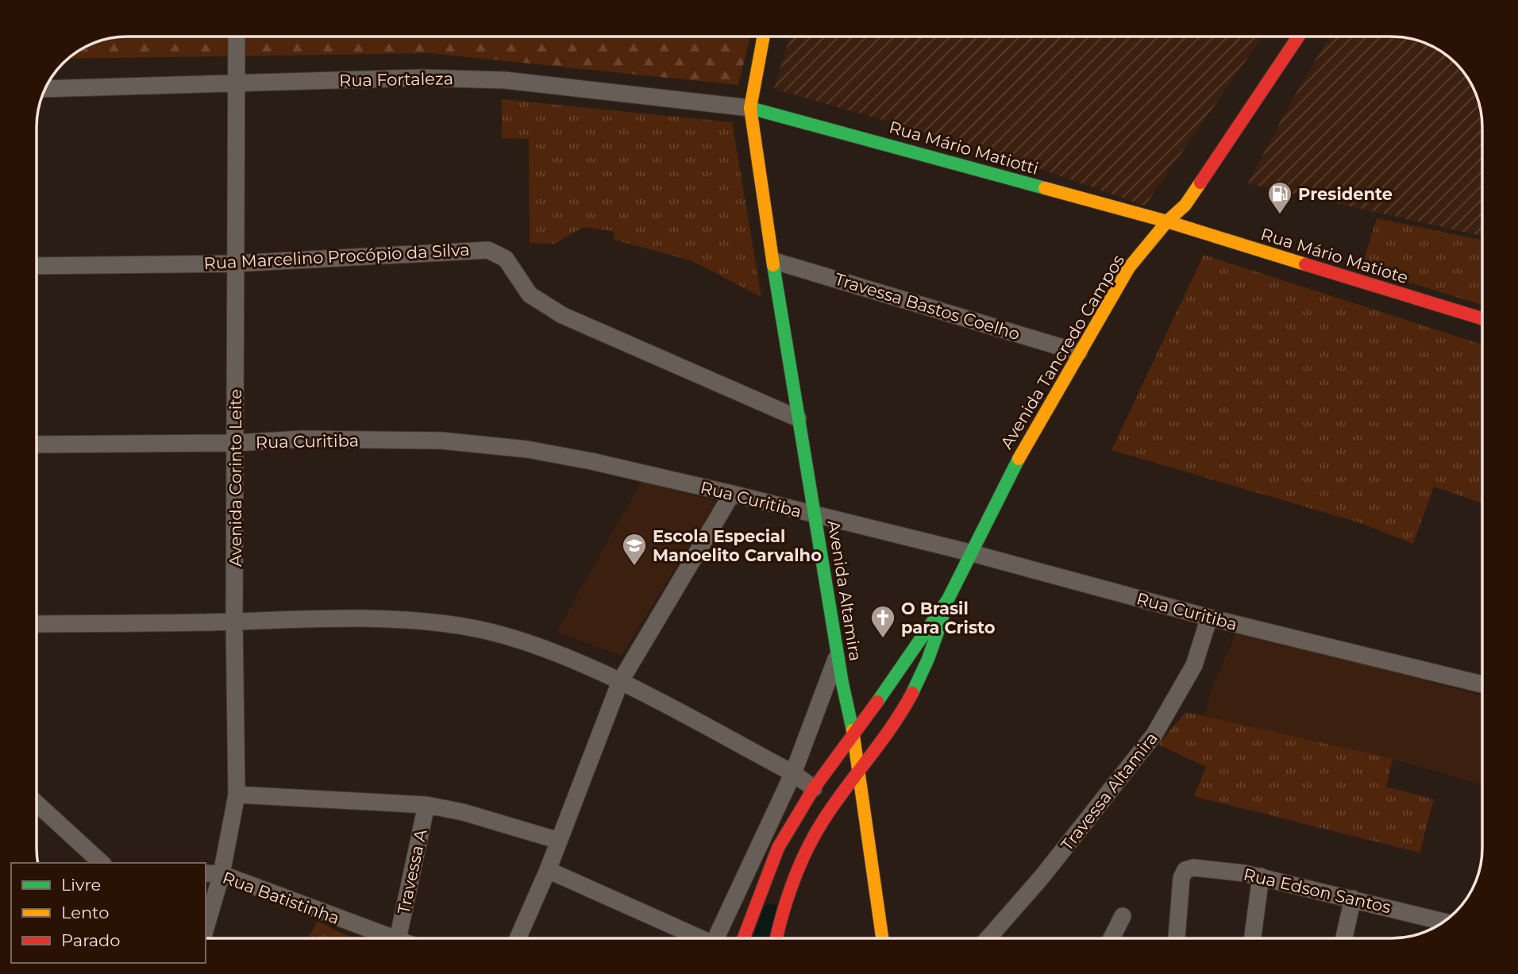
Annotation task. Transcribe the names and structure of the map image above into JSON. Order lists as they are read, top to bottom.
{
  "streets": {
    "main road": [
      "Rua Mário Matiotti",
      "Rua Mário Matiote",
      "Avenida Tancredo Campos",
      "Avenida Altamira"
    ],
    "street": [
      "Rua Fortaleza",
      "Rua Marcelino Procópio da Silva",
      "Travessa Bastos Coelho",
      "Rua Curitiba",
      "Avenida Corinto Leite",
      "Travessa Altamira",
      "Travessa A",
      "Rua Edson Santos",
      "Rua Batistinha"
    ]
  },
  "crossings": [
    ["Rua Fortaleza", "Rua Mário Matiotti"],
    ["Rua Fortaleza", "Avenida Corinto Leite"],
    ["Rua Fortaleza", "Avenida Altamira"],
    ["Rua Mário Matiotti", "Rua Mário Matiote"],
    ["Rua Mário Matiotti", "Avenida Tancredo Campos"],
    ["Rua Mário Matiotti", "Avenida Altamira"],
    ["Rua Mário Matiote", "Avenida Tancredo Campos"],
    ["Rua Marcelino Procópio da Silva", "Avenida Corinto Leite"],
    ["Rua Marcelino Procópio da Silva", "Avenida Altamira"],
    ["Travessa Bastos Coelho", "Avenida Tancredo Campos"],
    ["Travessa Bastos Coelho", "Avenida Altamira"],
    ["Avenida Tancredo Campos", "Rua Curitiba"],
    ["Avenida Tancredo Campos", "Avenida Altamira"],
    ["Rua Curitiba", "Avenida Corinto Leite"],
    ["Rua Curitiba", "Avenida Altamira"],
    ["Rua Curitiba", "Travessa Altamira"],
    ["Avenida Corinto Leite", "Rua Batistinha"]
  ],
  "places": {
    "fuel station": ["Presidente"],
    "school or university": ["Escola Especial Manoelito Carvalho"],
    "church": ["O Brasil para Cristo"]
  },
  "legend": ["Livre", "Lento", "Parado"]
}
